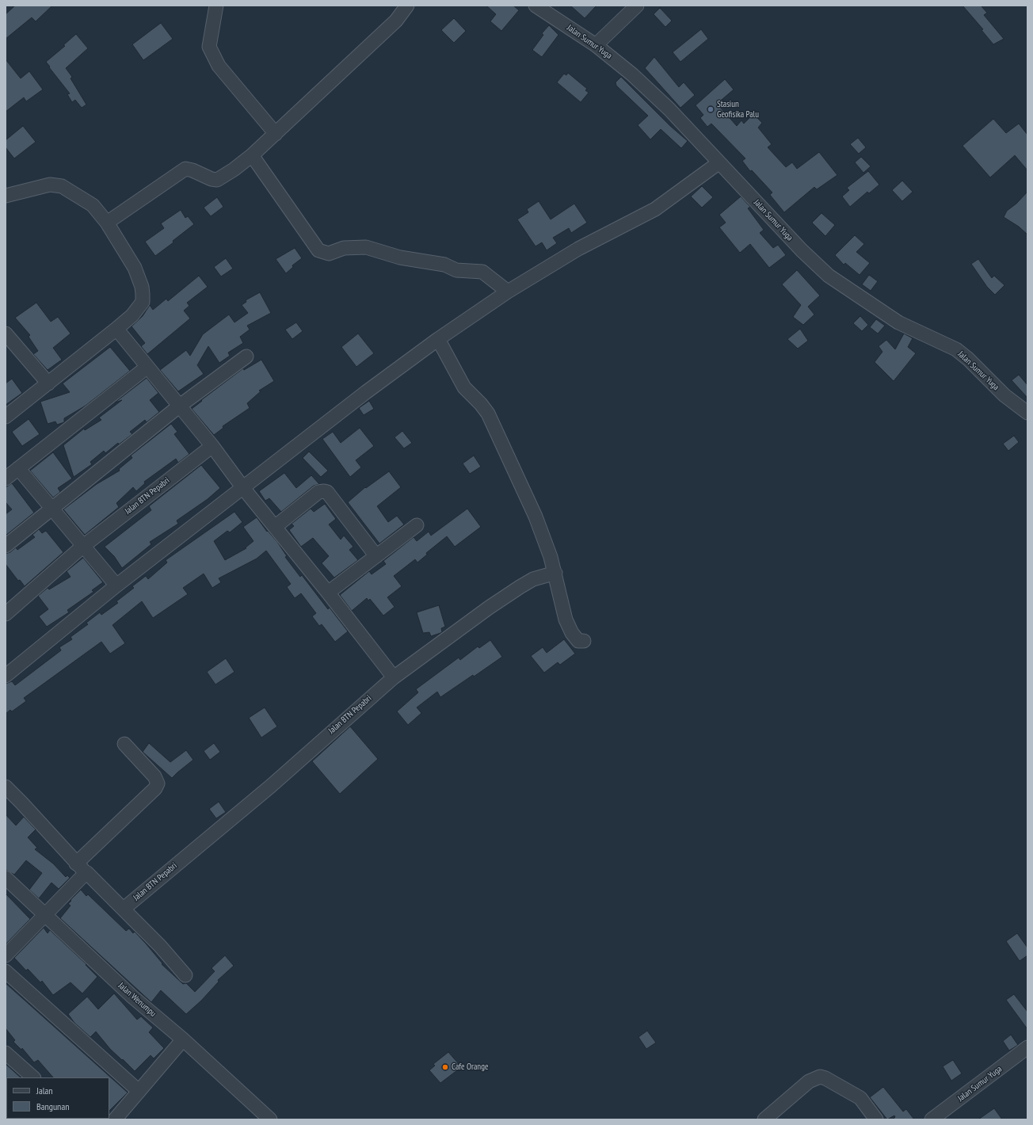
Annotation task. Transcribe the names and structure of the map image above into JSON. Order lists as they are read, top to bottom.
{
  "streets": {
    "street": ["Jalan Sumur Yuga", "Jalan BTN Pepabri", "Jalan Wenumpu"]
  },
  "places": ["Stasiun Geofisika Palu", "Cafe Orange"],
  "legend": ["Jalan", "Bangunan"]
}
